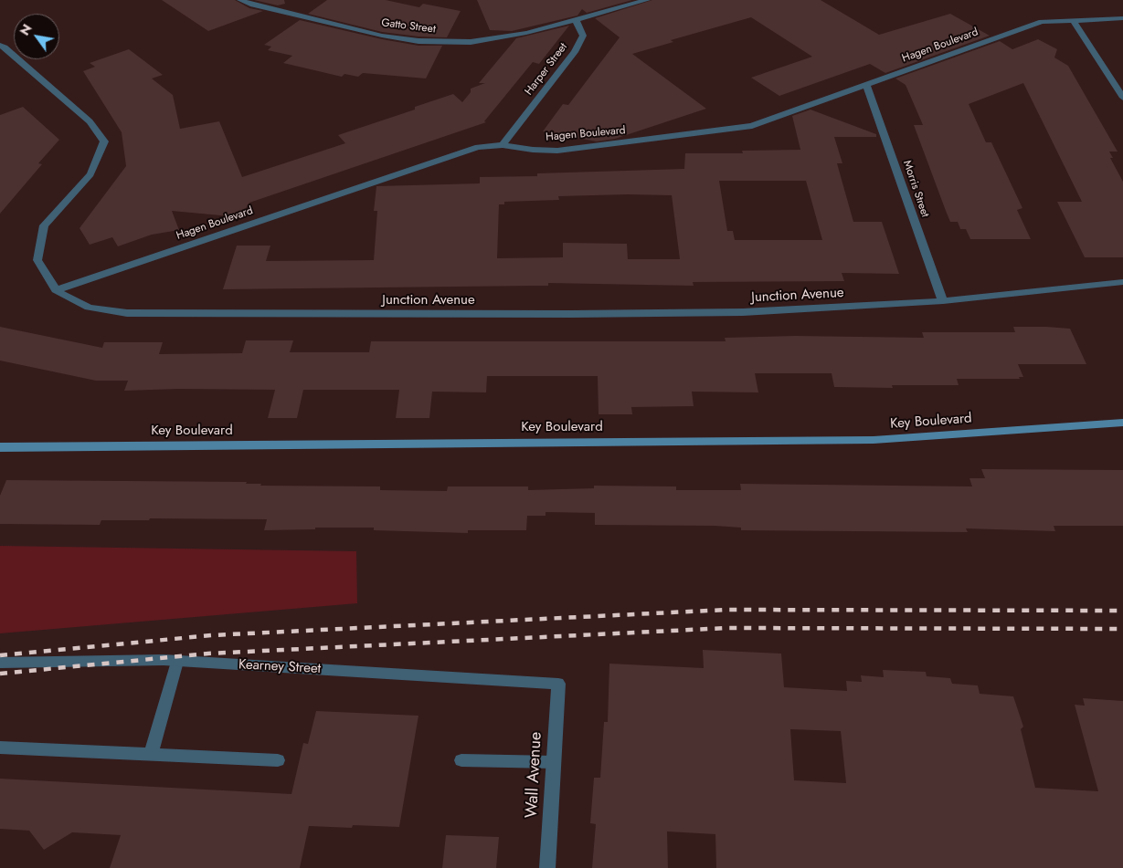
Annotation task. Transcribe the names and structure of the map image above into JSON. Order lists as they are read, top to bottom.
{
  "streets": {
    "street": [
      "Gatto Street",
      "Hagen Boulevard",
      "Harper Street",
      "Morris Street",
      "Junction Avenue",
      "Key Boulevard",
      "Kearney Street",
      "Wall Avenue"
    ]
  },
  "crossings": [
    ["Gatto Street", "Harper Street"],
    ["Hagen Boulevard", "Harper Street"],
    ["Hagen Boulevard", "Morris Street"],
    ["Hagen Boulevard", "Junction Avenue"],
    ["Morris Street", "Junction Avenue"],
    ["Kearney Street", "Wall Avenue"]
  ],
  "north": "top left"
}
